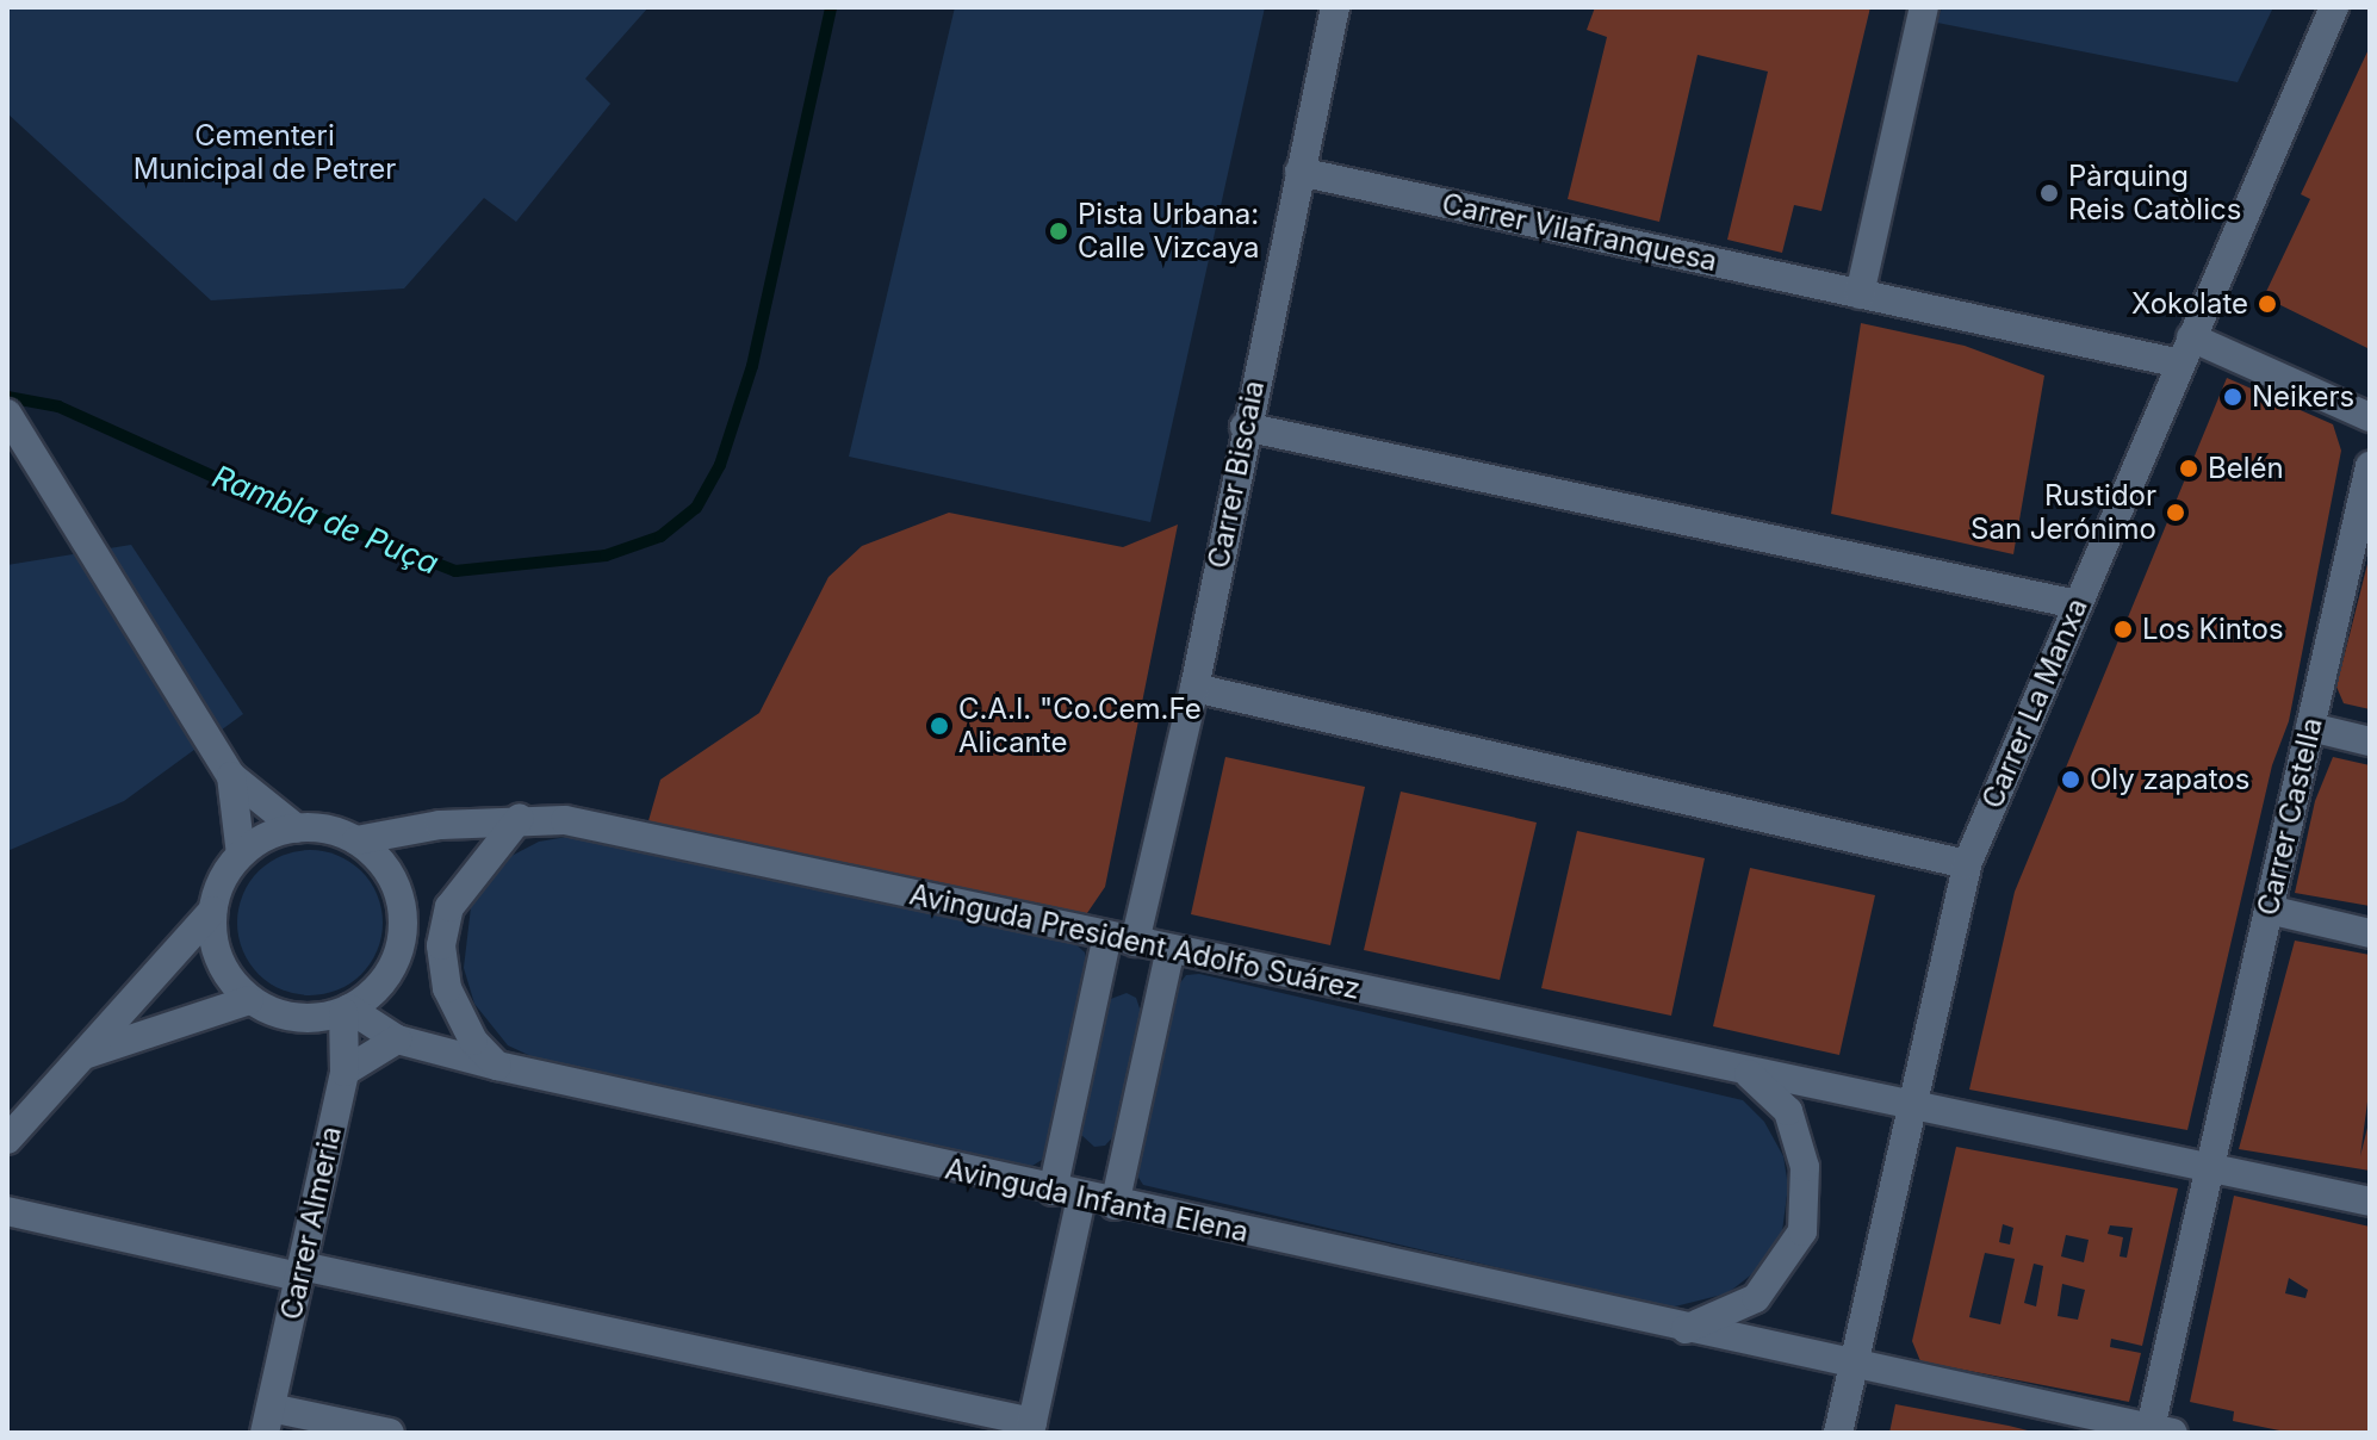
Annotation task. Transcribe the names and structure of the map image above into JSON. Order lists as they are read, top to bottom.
{
  "streets": {
    "street": [
      "Carrer Vilafranquesa",
      "Carrer Biscaia",
      "Carrer La Manxa",
      "Carrer Castella",
      "Avinguda President Adolfo Suárez",
      "Avinguda Infanta Elena",
      "Carrer Almeria"
    ]
  },
  "crossings": [
    ["Carrer Vilafranquesa", "Carrer Biscaia"],
    ["Carrer Vilafranquesa", "Carrer La Manxa"],
    ["Carrer Biscaia", "Avinguda President Adolfo Suárez"],
    ["Carrer Biscaia", "Avinguda Infanta Elena"],
    ["Carrer La Manxa", "Avinguda President Adolfo Suárez"],
    ["Carrer La Manxa", "Avinguda Infanta Elena"],
    ["Carrer Castella", "Avinguda Infanta Elena"],
    ["Avinguda President Adolfo Suárez", "Avinguda Infanta Elena"],
    ["Avinguda President Adolfo Suárez", "Carrer Almeria"],
    ["Avinguda Infanta Elena", "Carrer Almeria"]
  ],
  "water": ["Rambla de Puça"],
  "parks": ["Cementeri Municipal de Petrer"],
  "places": [
    "Pàrquing Reis Catòlics",
    "Pista Urbana: Calle Vizcaya",
    "Xokolate",
    "Neikers",
    "Belén",
    "Rustidor San Jerónimo",
    "Los Kintos",
    "C.A.I. \"Co.Cem.Fe Alicante",
    "Oly zapatos"
  ]
}
